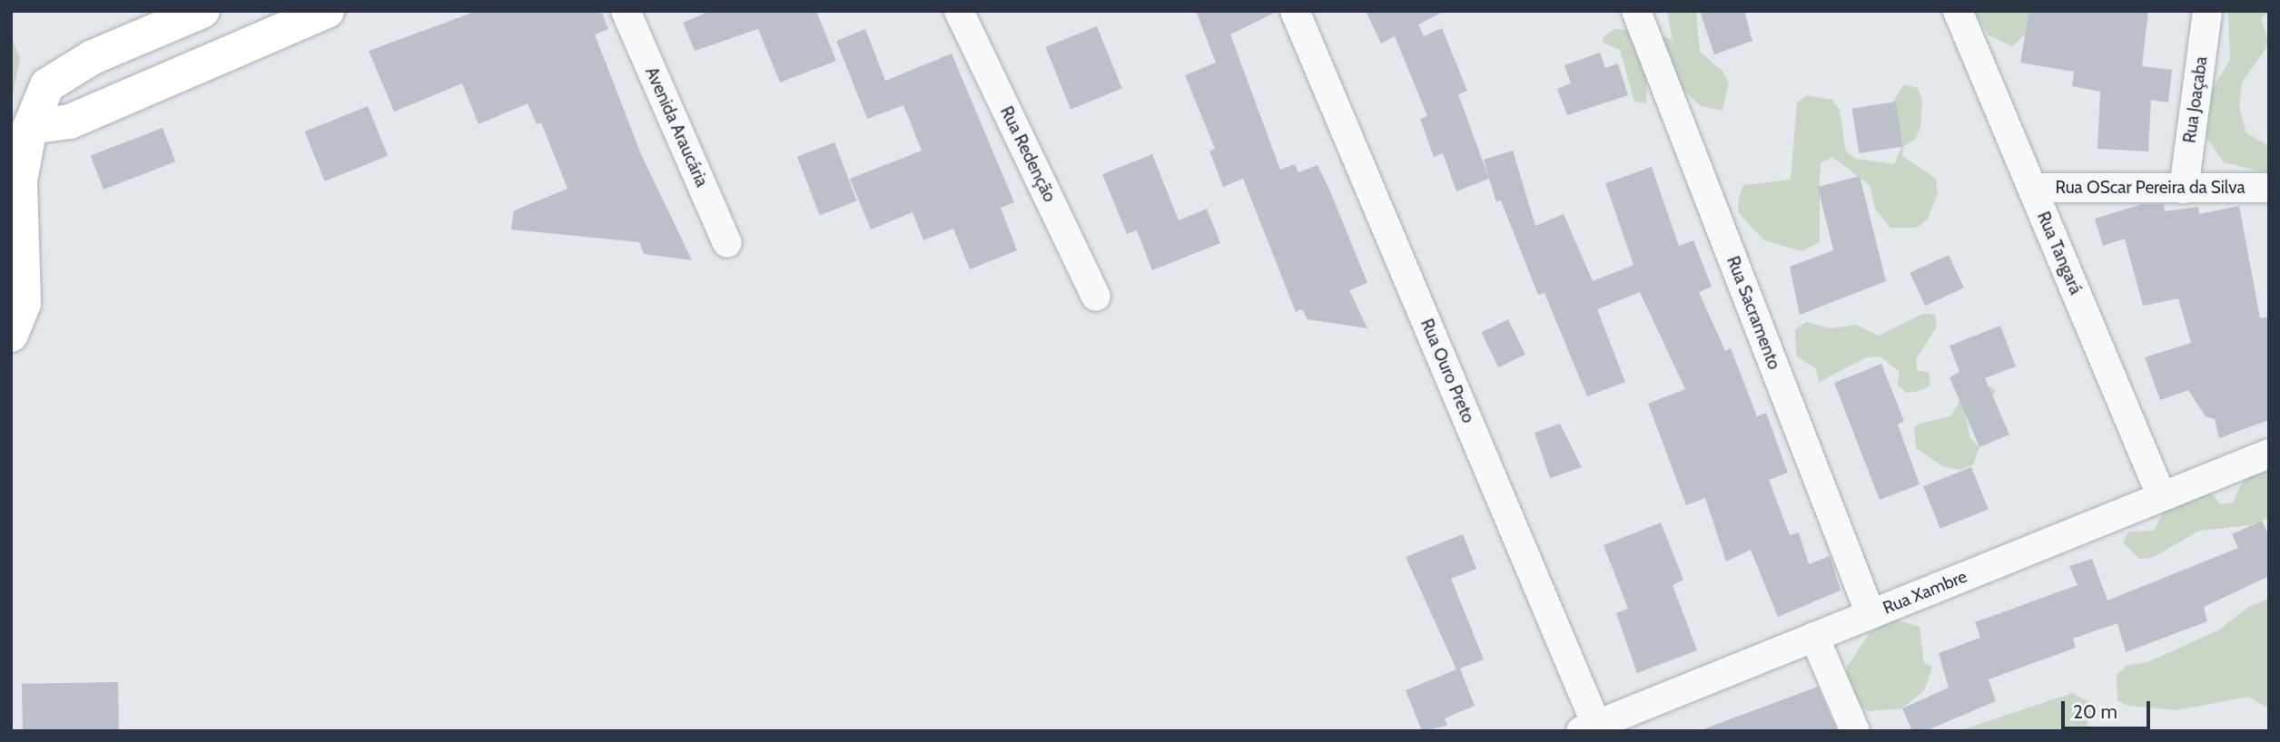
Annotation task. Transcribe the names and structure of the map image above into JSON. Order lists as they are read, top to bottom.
{
  "streets": {
    "street": [
      "Rua Joaçaba",
      "Avenida Araucária",
      "Rua Redenção",
      "Rua OScar Pereira da Silva",
      "Rua Tangará",
      "Rua Sacramento",
      "Rua Ouro Preto",
      "Rua Xambre"
    ]
  },
  "crossings": [
    ["Rua Joaçaba", "Rua OScar Pereira da Silva"],
    ["Rua OScar Pereira da Silva", "Rua Tangará"],
    ["Rua Tangará", "Rua Xambre"],
    ["Rua Sacramento", "Rua Xambre"],
    ["Rua Ouro Preto", "Rua Xambre"]
  ],
  "scale_bar": "20 m"
}
